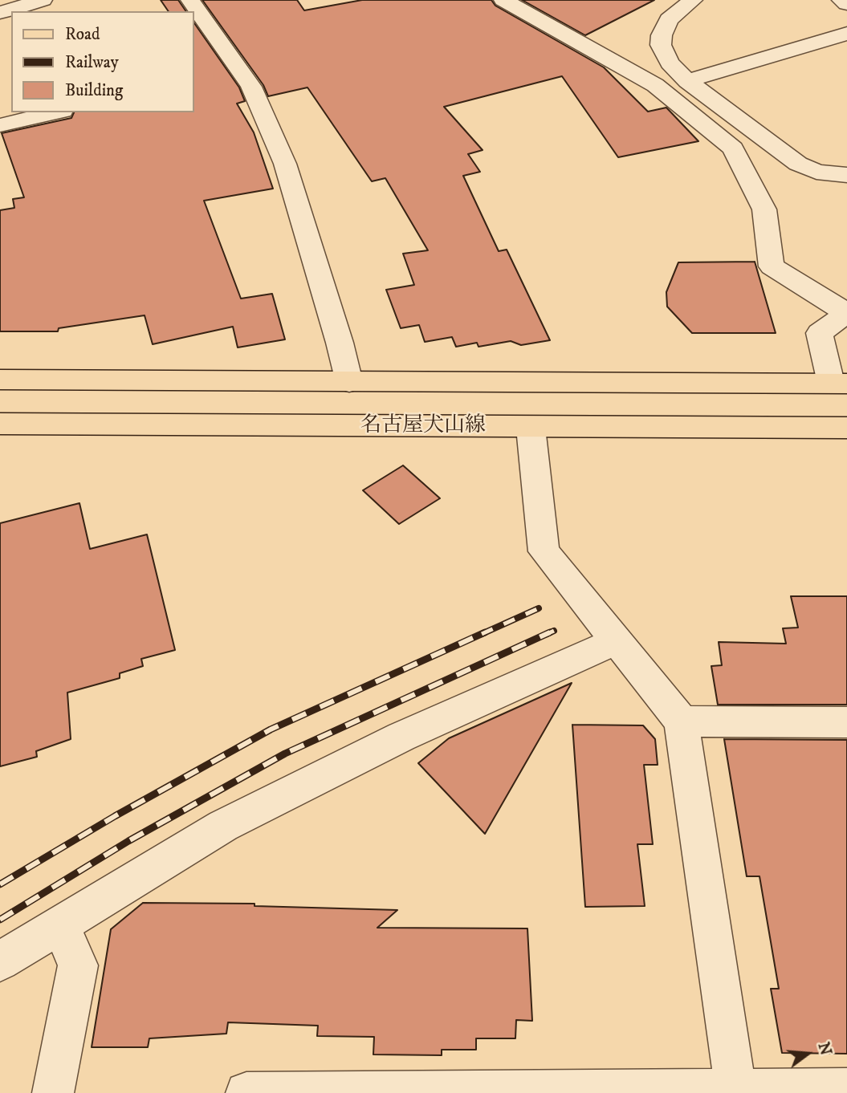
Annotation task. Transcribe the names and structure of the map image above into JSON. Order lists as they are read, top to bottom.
{
  "streets": {
    "main road": ["名古屋犬山線"]
  },
  "legend": ["Road", "Railway", "Building"],
  "north": "right"
}
